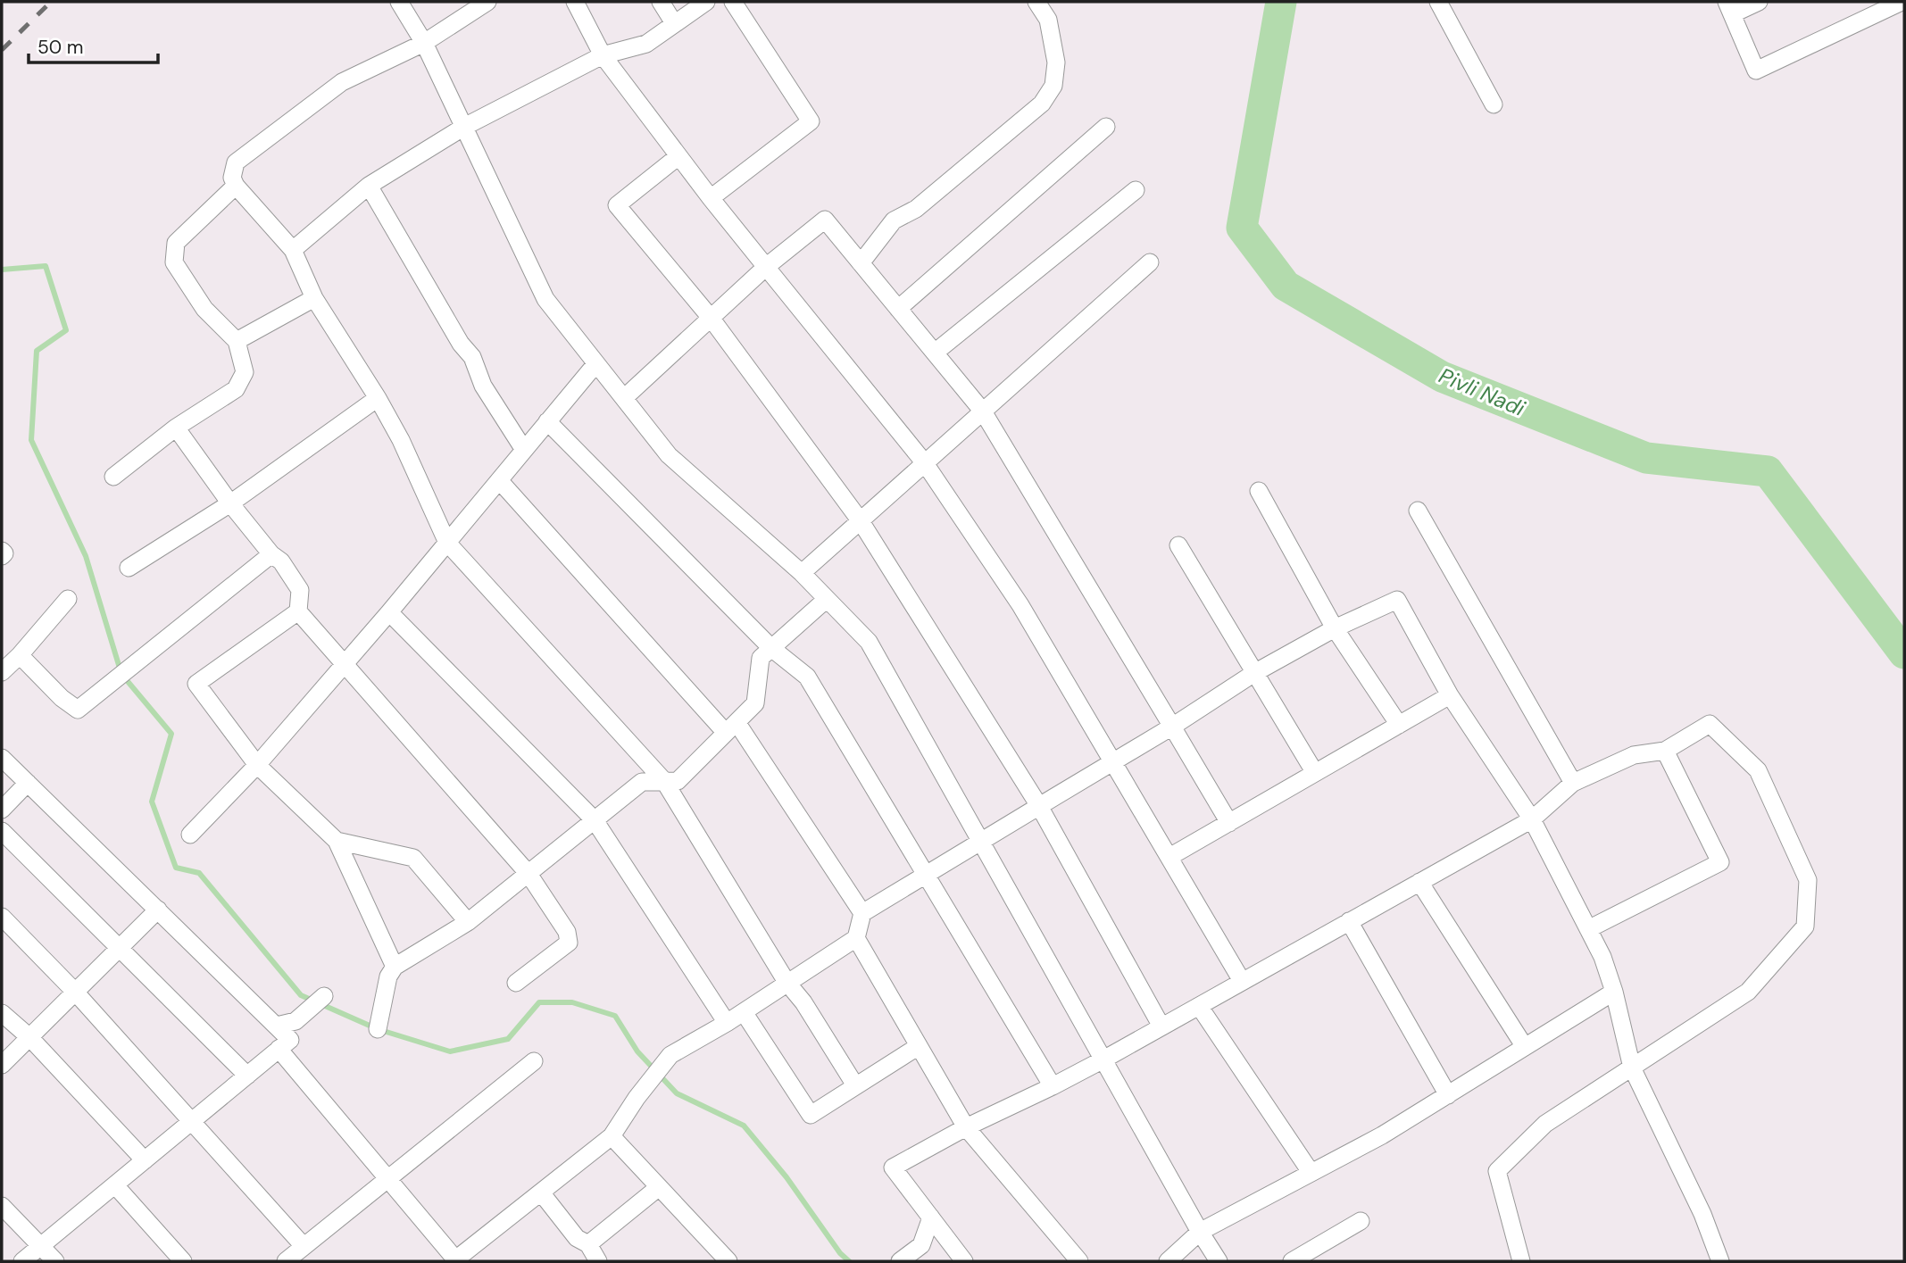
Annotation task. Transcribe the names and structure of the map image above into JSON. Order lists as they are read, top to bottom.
{
  "water": ["Pivli Nadi"],
  "scale_bar": "50 m"
}
